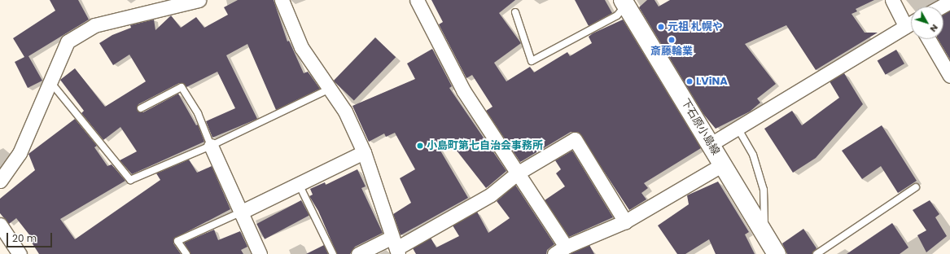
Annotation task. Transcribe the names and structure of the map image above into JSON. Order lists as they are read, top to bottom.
{
  "streets": {
    "main road": ["下石原小島線"]
  },
  "places": [
    "元祖 札幌や",
    "斎藤輪業",
    "LViNA",
    "小島町第七自治会事務所"
  ],
  "scale_bar": "20 m",
  "north": "bottom right"
}
